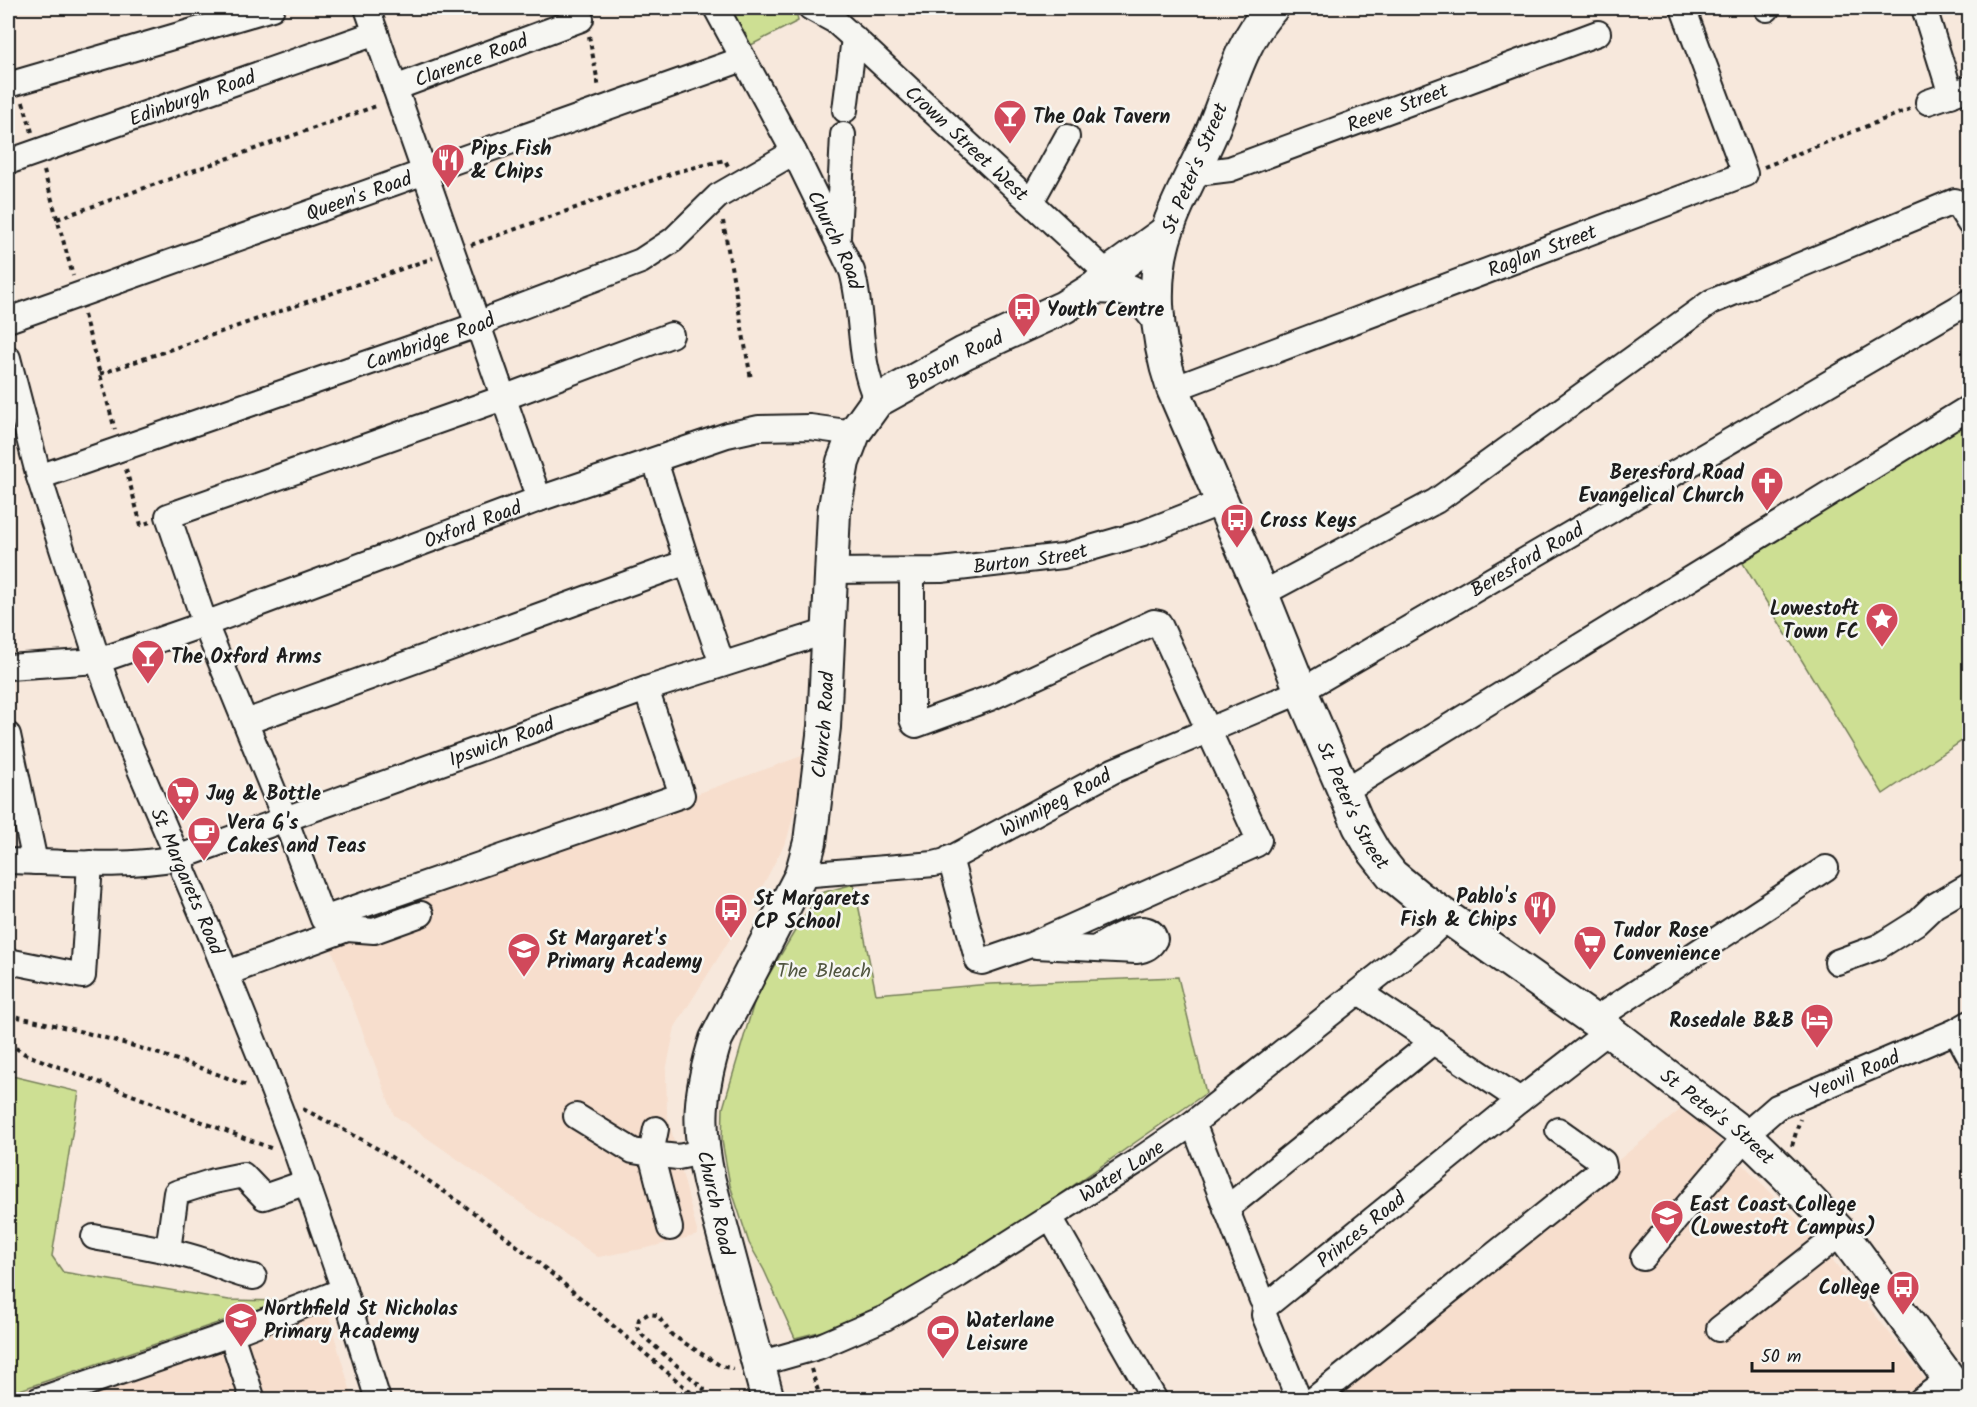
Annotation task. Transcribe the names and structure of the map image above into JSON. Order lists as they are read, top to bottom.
{
  "streets": {
    "main road": ["St Peter's Street", "Church Road", "Boston Road"],
    "street": [
      "Clarence Road",
      "Edinburgh Road",
      "Reeve Street",
      "Crown Street West",
      "Queen's Road",
      "Raglan Street",
      "Cambridge Road",
      "Oxford Road",
      "Burton Street",
      "Beresford Road",
      "Ipswich Road",
      "Winnipeg Road",
      "St Margarets Road",
      "Yeovil Road",
      "Water Lane",
      "Princes Road"
    ]
  },
  "crossings": [
    ["Reeve Street", "St Peter's Street"],
    ["Crown Street West", "Boston Road"],
    ["St Peter's Street", "Raglan Street"],
    ["St Peter's Street", "Boston Road"],
    ["St Peter's Street", "Burton Street"],
    ["St Peter's Street", "Beresford Road"],
    ["St Peter's Street", "Winnipeg Road"],
    ["St Peter's Street", "Yeovil Road"],
    ["St Peter's Street", "Water Lane"],
    ["St Peter's Street", "Princes Road"],
    ["Queen's Road", "Church Road"],
    ["Church Road", "Cambridge Road"],
    ["Church Road", "Boston Road"],
    ["Church Road", "Oxford Road"],
    ["Church Road", "Burton Street"],
    ["Church Road", "Ipswich Road"],
    ["Church Road", "Winnipeg Road"],
    ["Church Road", "Water Lane"],
    ["Cambridge Road", "St Margarets Road"],
    ["Oxford Road", "St Margarets Road"],
    ["Beresford Road", "Winnipeg Road"],
    ["Ipswich Road", "St Margarets Road"]
  ],
  "parks": ["The Bleach"],
  "places": {
    "bar": ["The Oak Tavern", "The Oxford Arms"],
    "restaurant": ["Pips Fish & Chips", "Pablo's Fish & Chips"],
    "bus stop": [
      "Youth Centre",
      "Cross Keys",
      "St Margarets CP School",
      "College"
    ],
    "church": ["Beresford Road Evangelical Church"],
    "place": ["Lowestoft Town FC"],
    "supermarket": ["Jug & Bottle", "Tudor Rose Convenience"],
    "cafe": ["Vera G's Cakes and Teas"],
    "school or university": ["St Margaret's Primary Academy", "East Coast College (Lowestoft Campus)", "Northfield St Nicholas Primary Academy"],
    "hotel": ["Rosedale B&B"],
    "sports": ["Waterlane Leisure"]
  },
  "scale_bar": "50 m"
}
